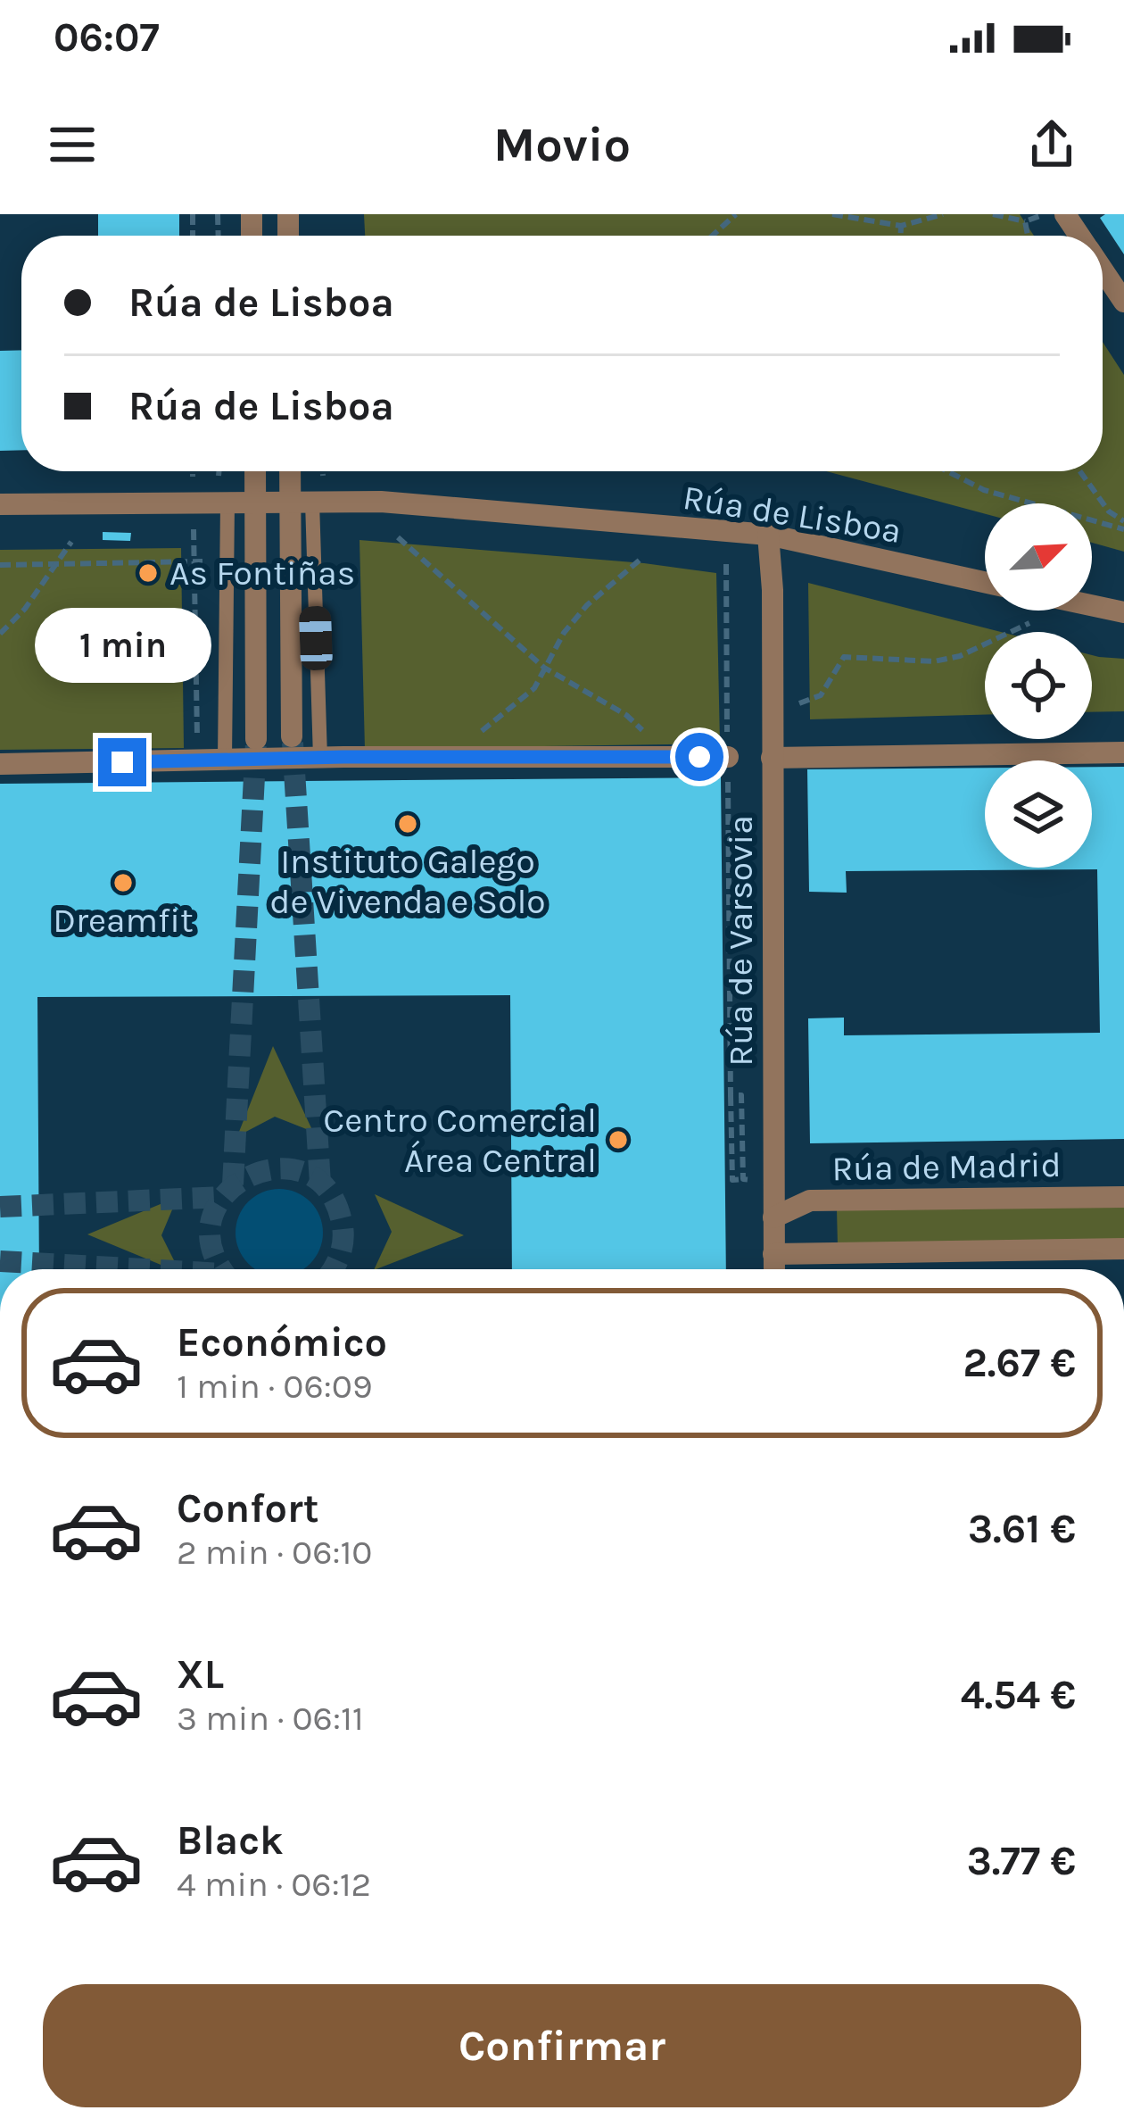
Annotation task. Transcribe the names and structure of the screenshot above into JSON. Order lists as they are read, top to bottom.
{
  "streets": {
    "street": ["Rúa de Lisboa", "Rúa de Varsovia", "Rúa de Madrid"]
  },
  "crossings": [
    ["Rúa de Lisboa", "Rúa de Varsovia"],
    ["Rúa de Varsovia", "Rúa de Madrid"]
  ],
  "places": [
    "As Fontiñas",
    "Instituto Galego de Vivenda e Solo",
    "Dreamfit",
    "Centro Comercial Área Central"
  ],
  "north": "top right",
  "page": {
    "status": "06:07",
    "header": "Movio",
    "banner": ["Rúa de Lisboa", "Rúa de Lisboa"],
    "bubble": "1 min",
    "list": [
      {
        "name": "Económico",
        "note": "1 min · 06:09",
        "value": "2.67 €"
      },
      {
        "name": "Confort",
        "note": "2 min · 06:10",
        "value": "3.61 €"
      },
      {
        "name": "XL",
        "note": "3 min · 06:11",
        "value": "4.54 €"
      },
      {
        "name": "Black",
        "note": "4 min · 06:12",
        "value": "3.77 €"
      }
    ],
    "buttons": "Confirmar"
  }
}
